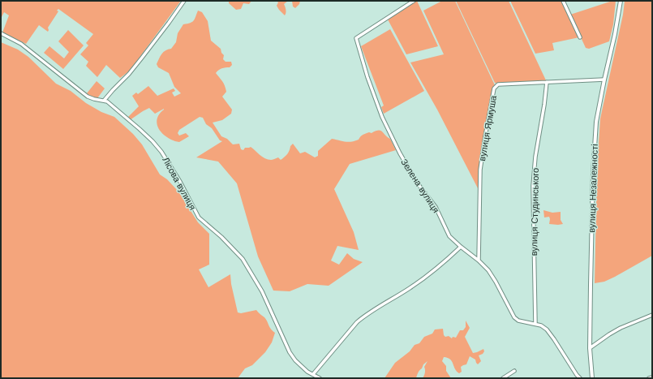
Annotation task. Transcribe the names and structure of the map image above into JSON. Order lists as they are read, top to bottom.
{
  "streets": {
    "street": [
      "вулиця Ярмуша",
      "Лісова вулиця",
      "Зелена вулиця",
      "вулиця Незалежності",
      "вулиця Студинського"
    ]
  },
  "crossings": [
    ["вулиця Ярмуша", "Зелена вулиця"],
    ["вулиця Ярмуша", "вулиця Незалежності"],
    ["вулиця Ярмуша", "вулиця Студинського"],
    ["Зелена вулиця", "вулиця Студинського"]
  ]
}
